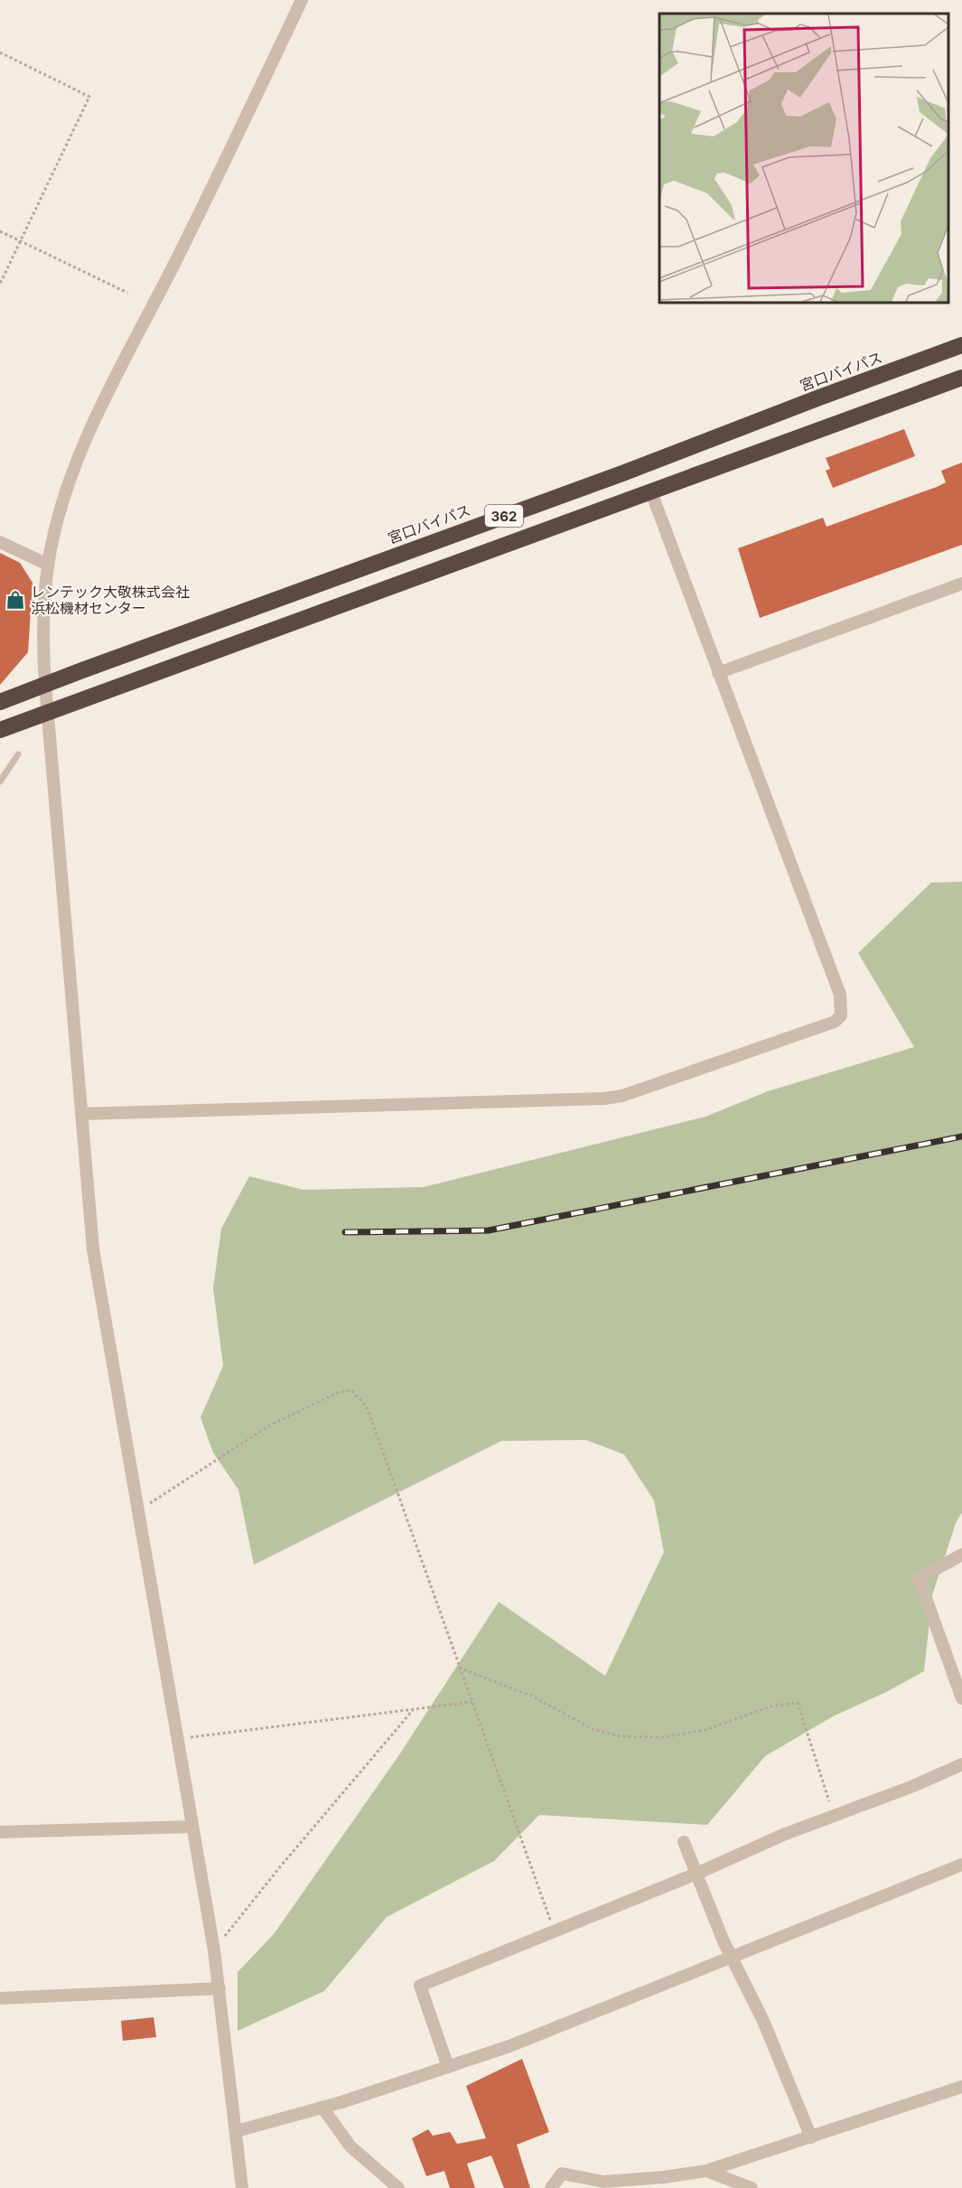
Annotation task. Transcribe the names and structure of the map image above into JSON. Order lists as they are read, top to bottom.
{
  "streets": {
    "highway": ["宮口バイパス", "362"]
  },
  "places": {
    "shop": ["レンテック大敬株式会社 浜松機材センター"]
  }
}
